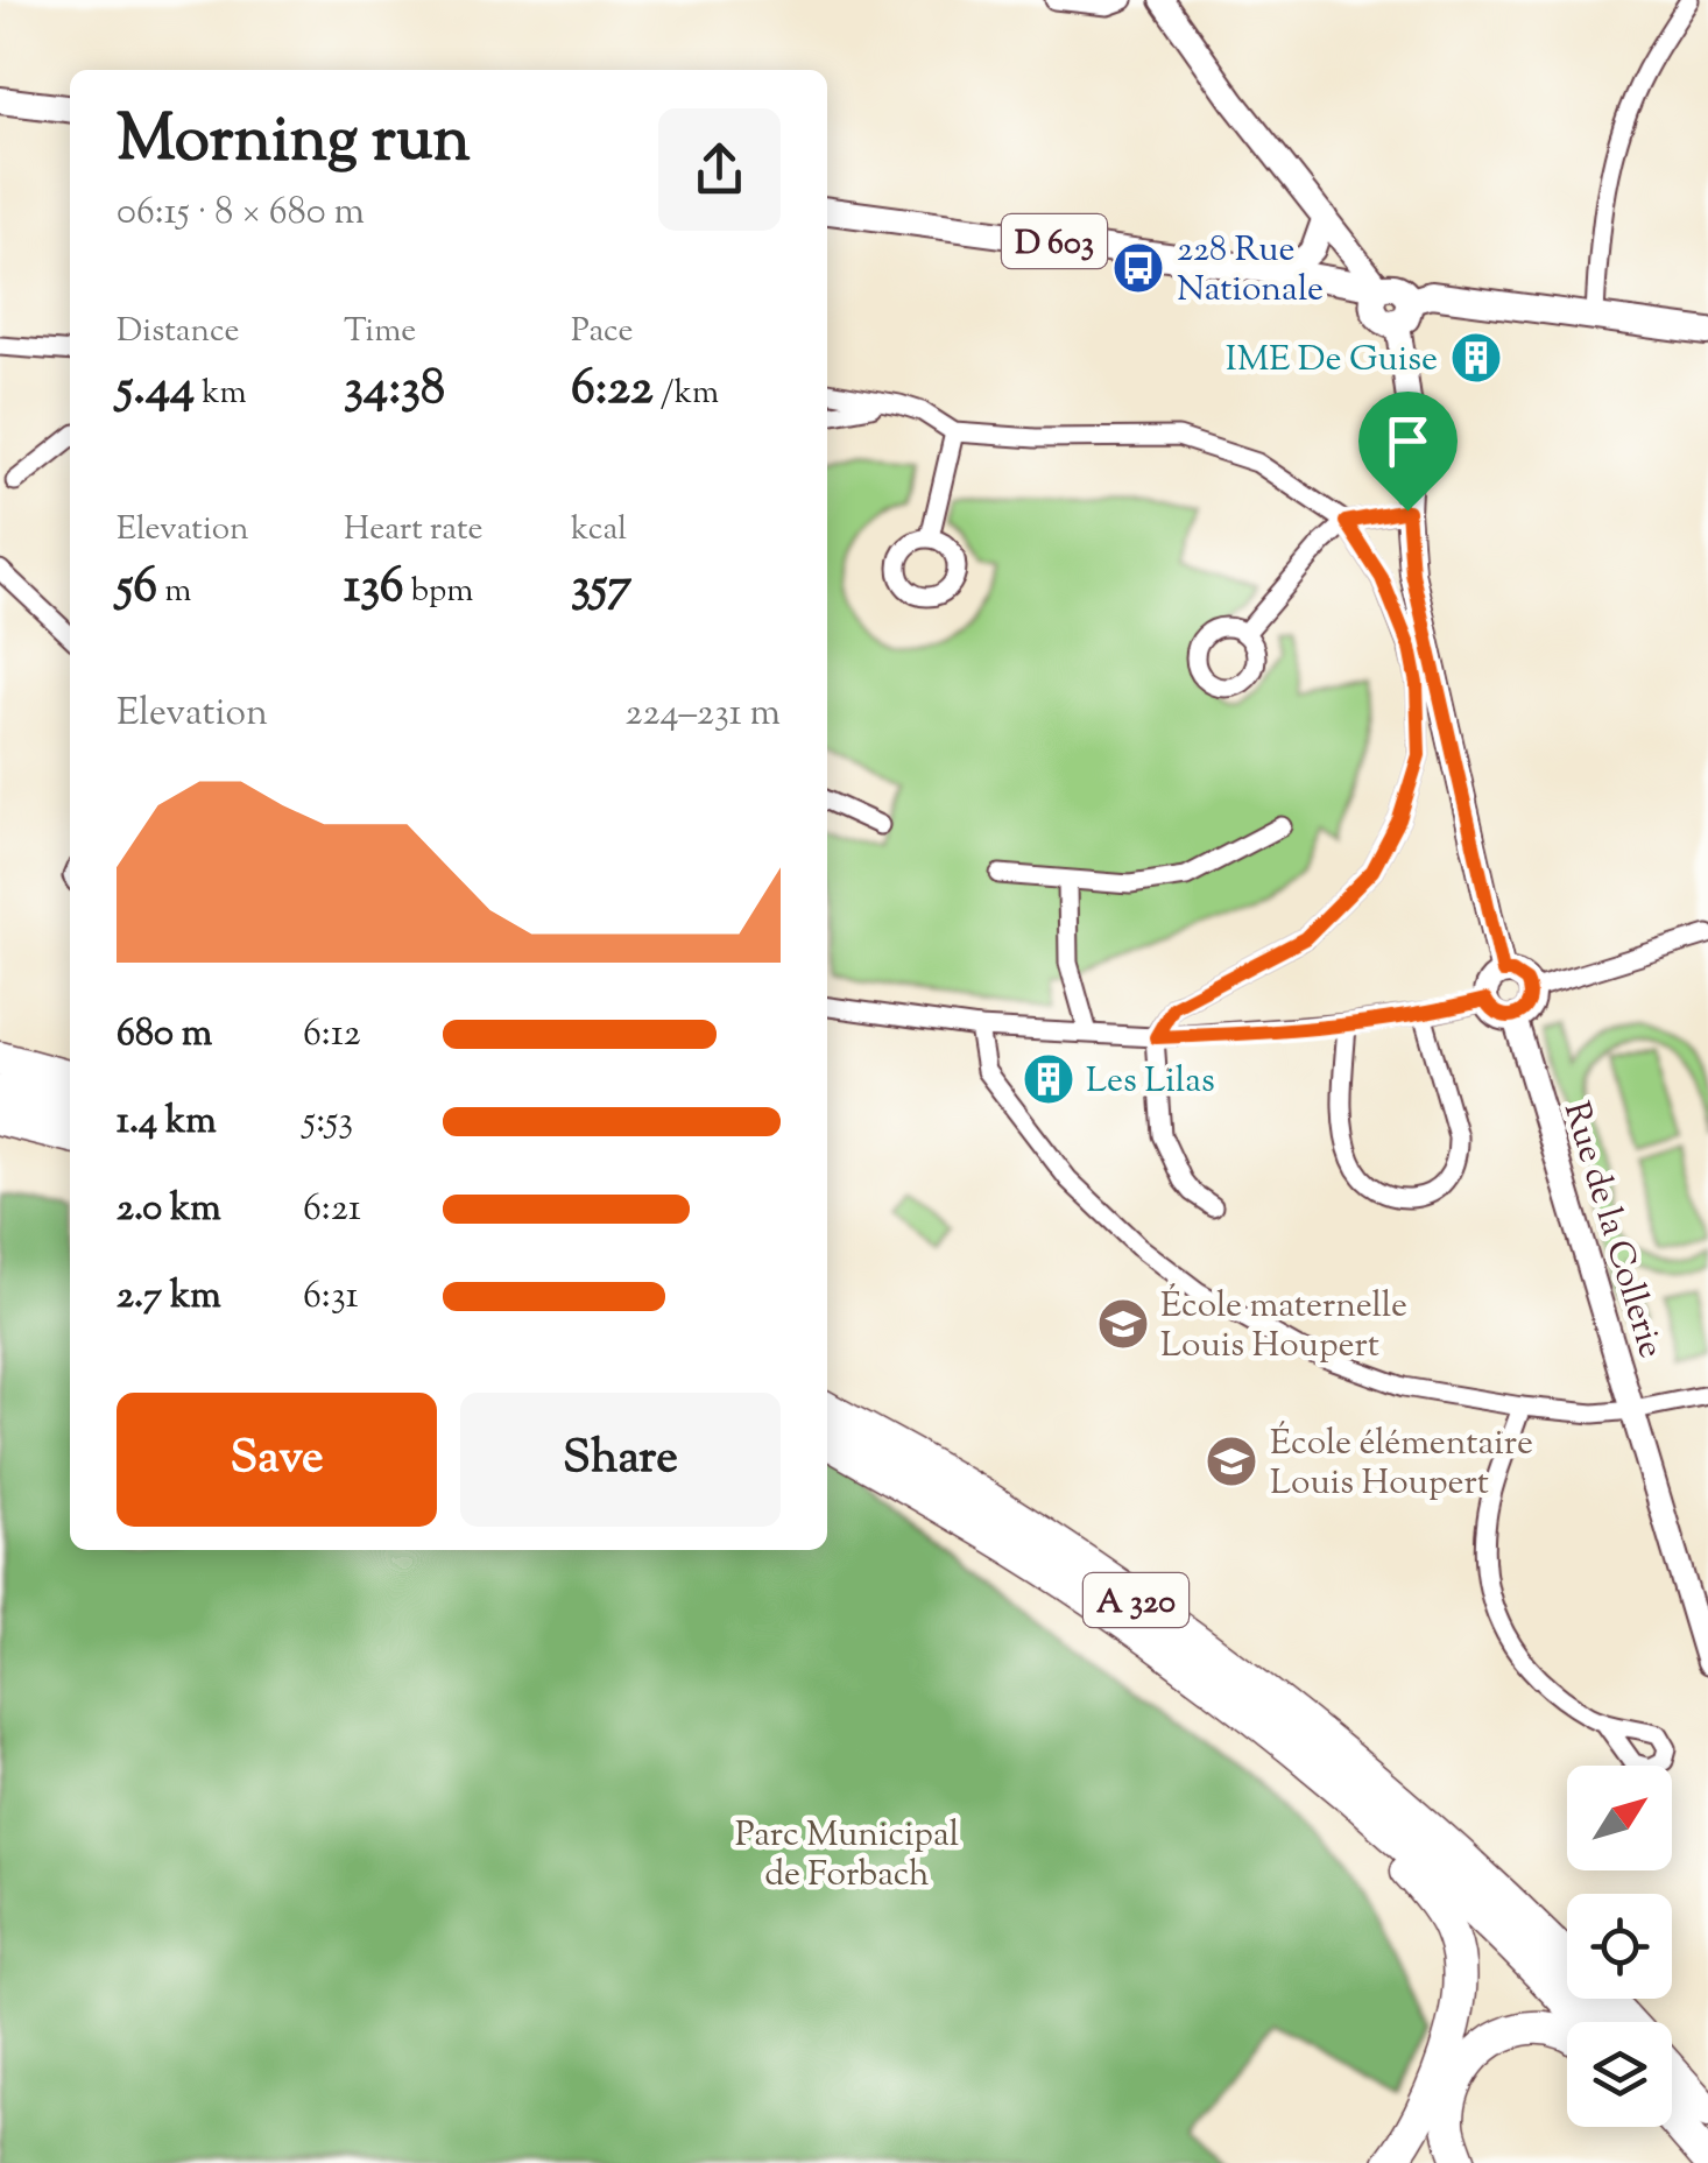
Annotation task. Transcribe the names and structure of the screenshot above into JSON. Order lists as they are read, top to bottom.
{
  "streets": {
    "highway": ["A 320"],
    "main road": ["D 603"],
    "street": ["Rue de la Collerie"]
  },
  "parks": ["Parc Municipal de Forbach"],
  "places": {
    "bus stop": ["228 Rue Nationale"],
    "building": ["IME De Guise", "Les Lilas"],
    "school or university": ["École maternelle Louis Houpert", "École élémentaire Louis Houpert"]
  },
  "north": "top right",
  "page": {
    "heading": ["Morning run", "06:15 · 8 × 680 m"],
    "stats": [
      ["Distance", "5.44 km"],
      ["Time", "34:38"],
      ["Pace", "6:22 /km"],
      ["Elevation", "56 m"],
      ["Heart rate", "136 bpm"],
      ["kcal", "357"]
    ],
    "chart": ["Elevation", "224–231 m"],
    "list": [
      {
        "name": "680 m",
        "note": "6:12"
      },
      {
        "name": "1.4 km",
        "note": "5:53"
      },
      {
        "name": "2.0 km",
        "note": "6:21"
      },
      {
        "name": "2.7 km",
        "note": "6:31"
      }
    ],
    "buttons": ["Save", "Share"]
  }
}
